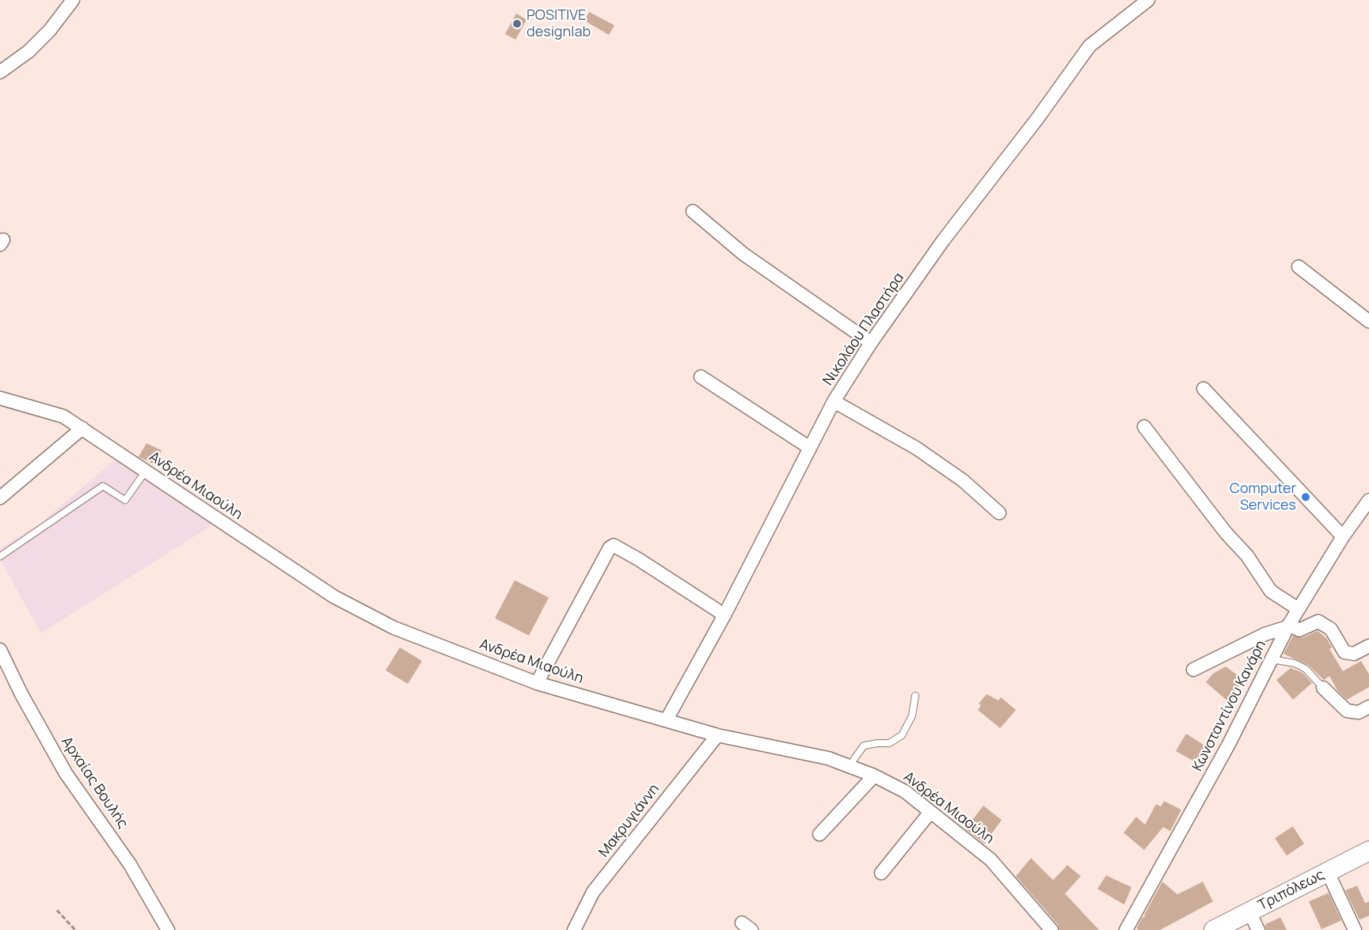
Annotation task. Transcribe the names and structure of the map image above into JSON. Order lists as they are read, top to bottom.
{
  "streets": {
    "main road": ["Τριπόλεως"],
    "street": [
      "Νικολάου Πλαστήρα",
      "Ανδρέα Μιαούλη",
      "Κωνσταντίνου Κανάρη",
      "Αρχαίας Βουλής",
      "Μακρυγιάννη"
    ]
  },
  "crossings": [
    ["Νικολάου Πλαστήρα", "Ανδρέα Μιαούλη"],
    ["Ανδρέα Μιαούλη", "Μακρυγιάννη"]
  ],
  "places": ["POSITIVE designlab", "Computer Services"]
}
